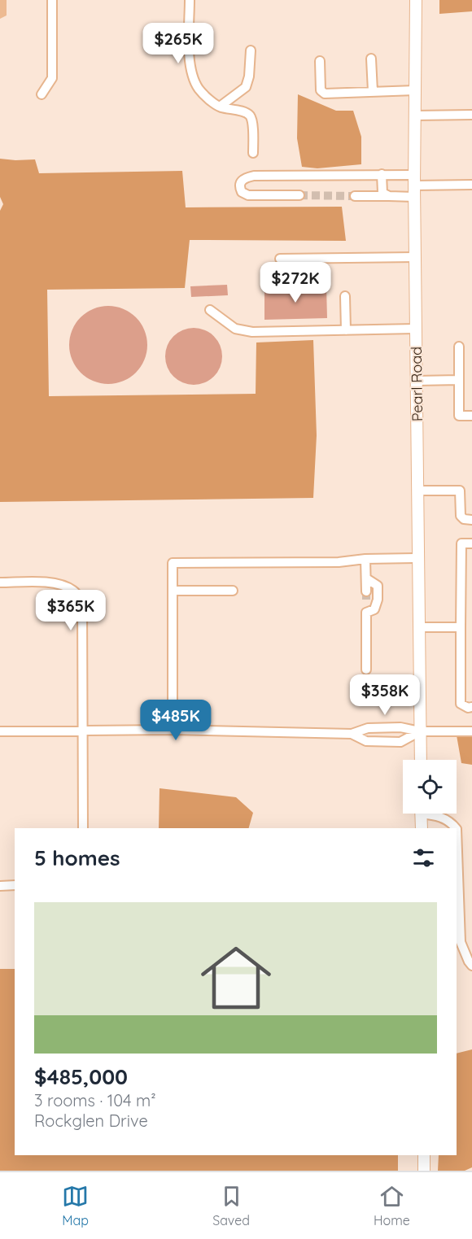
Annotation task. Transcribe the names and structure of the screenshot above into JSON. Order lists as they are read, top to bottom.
{
  "streets": {
    "main road": ["Pearl Road"]
  },
  "page": {
    "price": [
      "$265K",
      "$272K",
      "$365K",
      "$358K",
      "$485K"
    ],
    "heading": "5 homes",
    "list": [
      {
        "name": "$485,000",
        "note": "3 rooms · 104 m² · Rockglen Drive"
      }
    ],
    "tabs": ["Map", "Saved", "Home"]
  }
}
